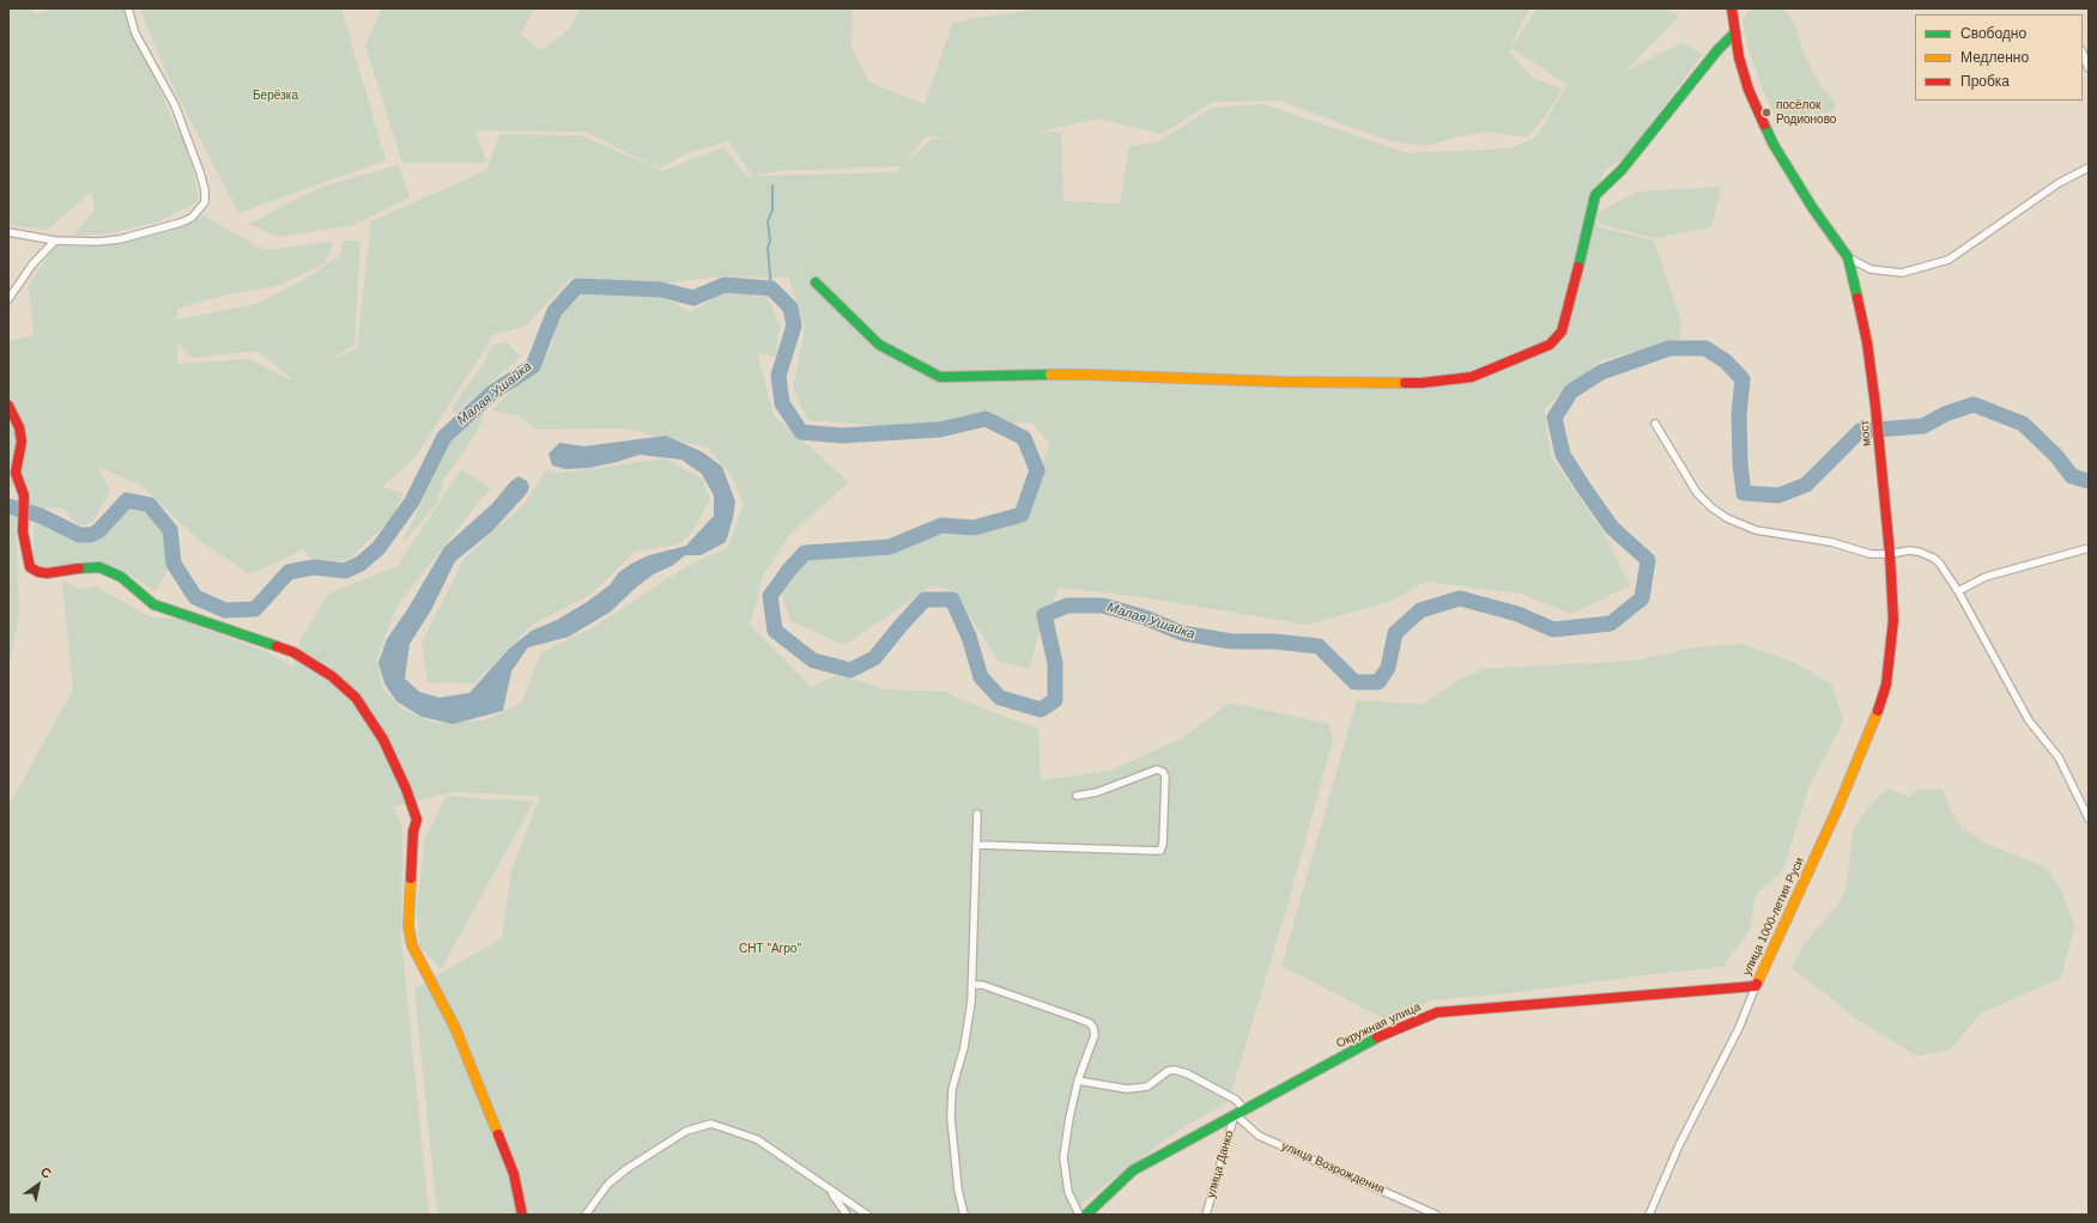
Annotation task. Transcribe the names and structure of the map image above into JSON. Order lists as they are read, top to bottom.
{
  "streets": {
    "street": [
      "мост",
      "улица 1000-летия Руси",
      "Окружная улица",
      "улица Данко",
      "улица Возрождения"
    ]
  },
  "crossings": [
    ["мост", "улица 1000-летия Руси"],
    ["улица 1000-летия Руси", "Окружная улица"],
    ["Окружная улица", "улица Данко"],
    ["Окружная улица", "улица Возрождения"],
    ["улица Данко", "улица Возрождения"]
  ],
  "water": ["Малая Ушайка"],
  "parks": ["Берёзка", "СНТ \"Агро\""],
  "places": ["посёлок Родионово"],
  "legend": ["Свободно", "Медленно", "Пробка"],
  "north": "top right"
}
